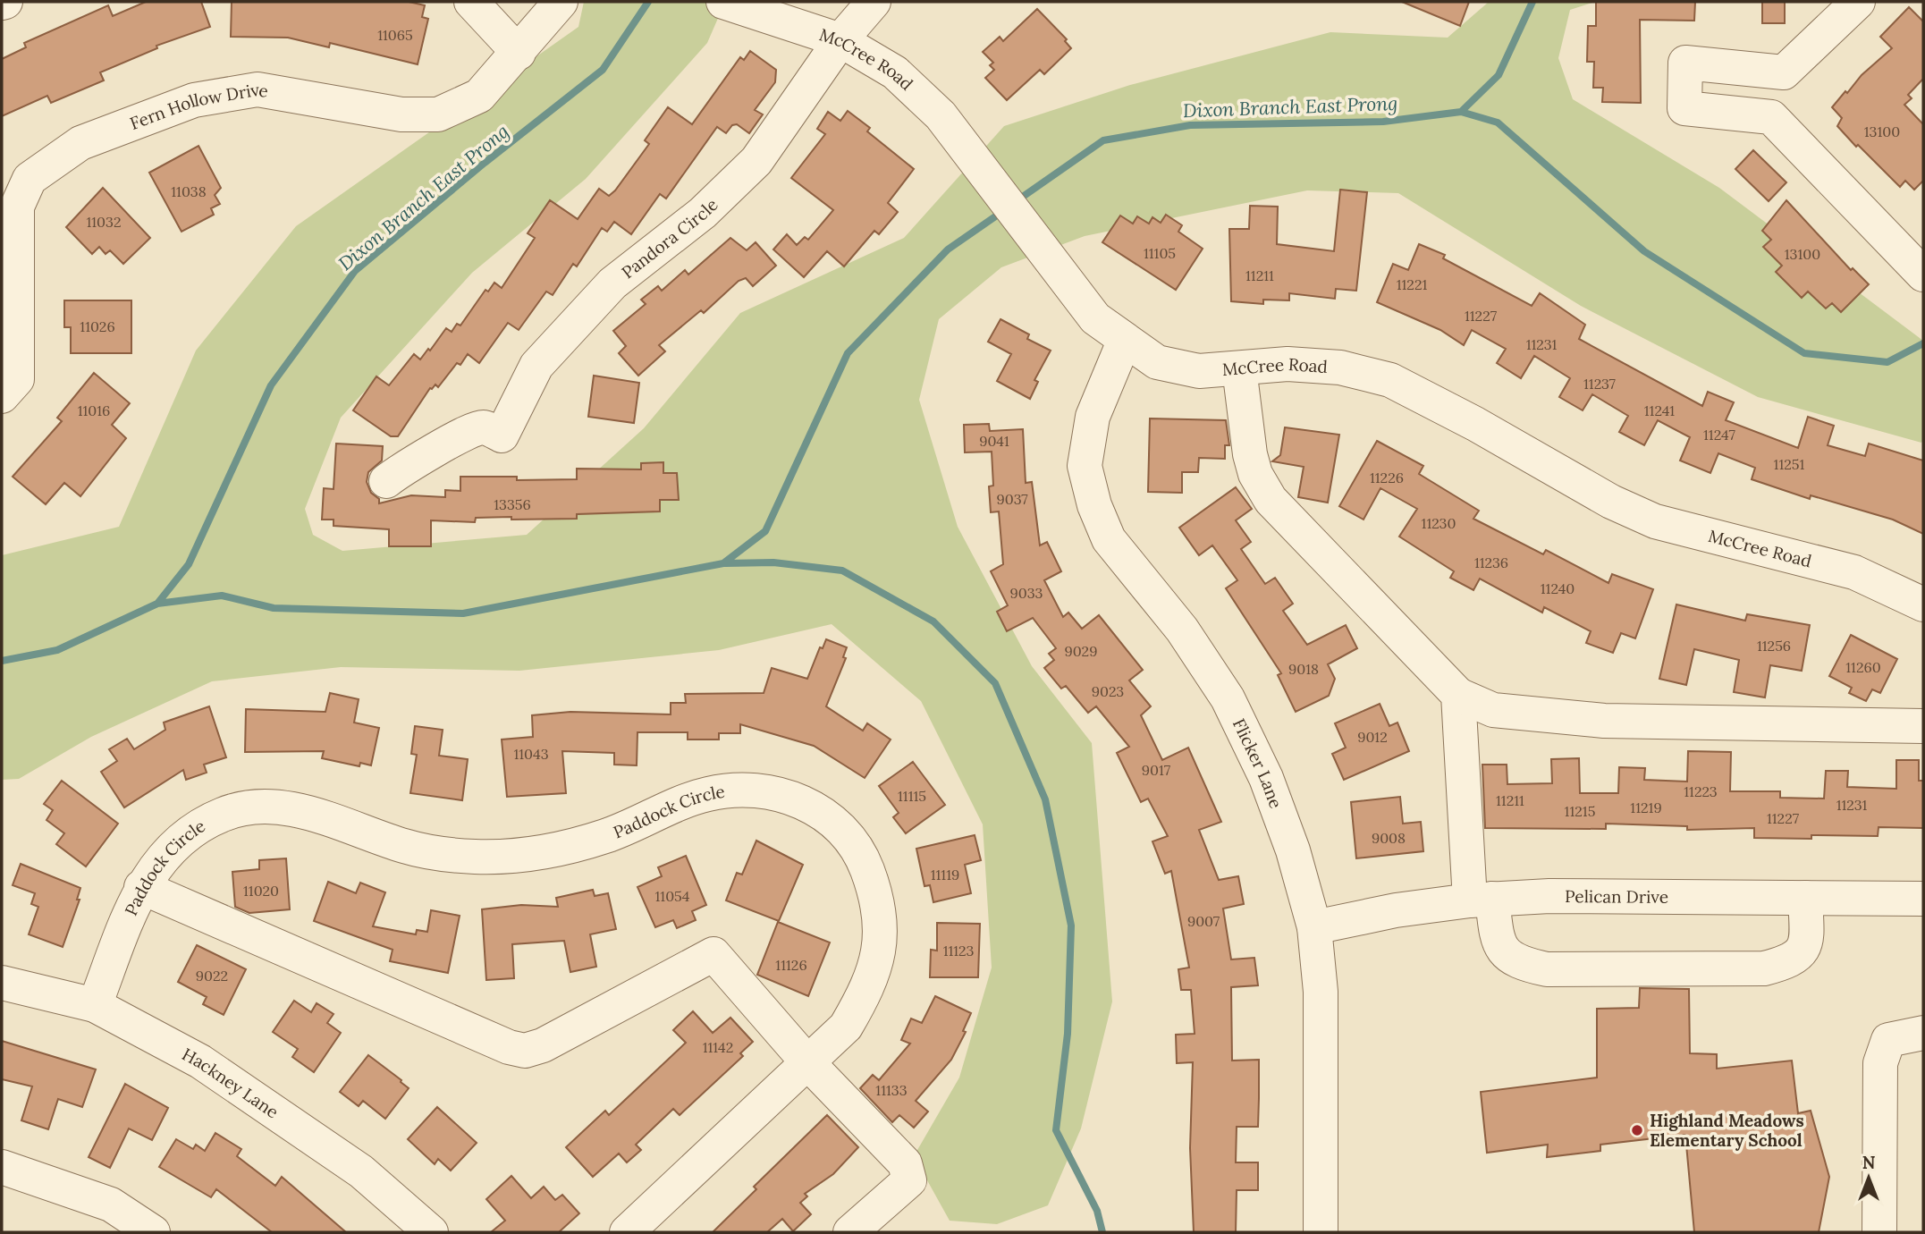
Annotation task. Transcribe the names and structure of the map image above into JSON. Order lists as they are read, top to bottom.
{
  "streets": {
    "street": [
      "McCree Road",
      "Fern Hollow Drive",
      "Pandora Circle",
      "Flicker Lane",
      "Paddock Circle",
      "Pelican Drive",
      "Hackney Lane"
    ]
  },
  "crossings": [
    ["McCree Road", "Pandora Circle"],
    ["McCree Road", "Flicker Lane"],
    ["Flicker Lane", "Pelican Drive"],
    ["Paddock Circle", "Hackney Lane"]
  ],
  "water": ["Dixon Branch East Prong"],
  "places": ["Highland Meadows Elementary School"],
  "house_numbers": [
    "11065",
    "13100",
    "11038",
    "11032",
    "11105",
    "13100",
    "11211",
    "11221",
    "11227",
    "11026",
    "11231",
    "11237",
    "11016",
    "11241",
    "11247",
    "9041",
    "11251",
    "11226",
    "9037",
    "13356",
    "11230",
    "11236",
    "11240",
    "9033",
    "11256",
    "9029",
    "11260",
    "9018",
    "9023",
    "9012",
    "11043",
    "9017",
    "11223",
    "11115",
    "11211",
    "11231",
    "11219",
    "11215",
    "11227",
    "9008",
    "11119",
    "11020",
    "11054",
    "9007",
    "11123",
    "11126",
    "9022",
    "11142",
    "11133"
  ],
  "north": "top"
}
